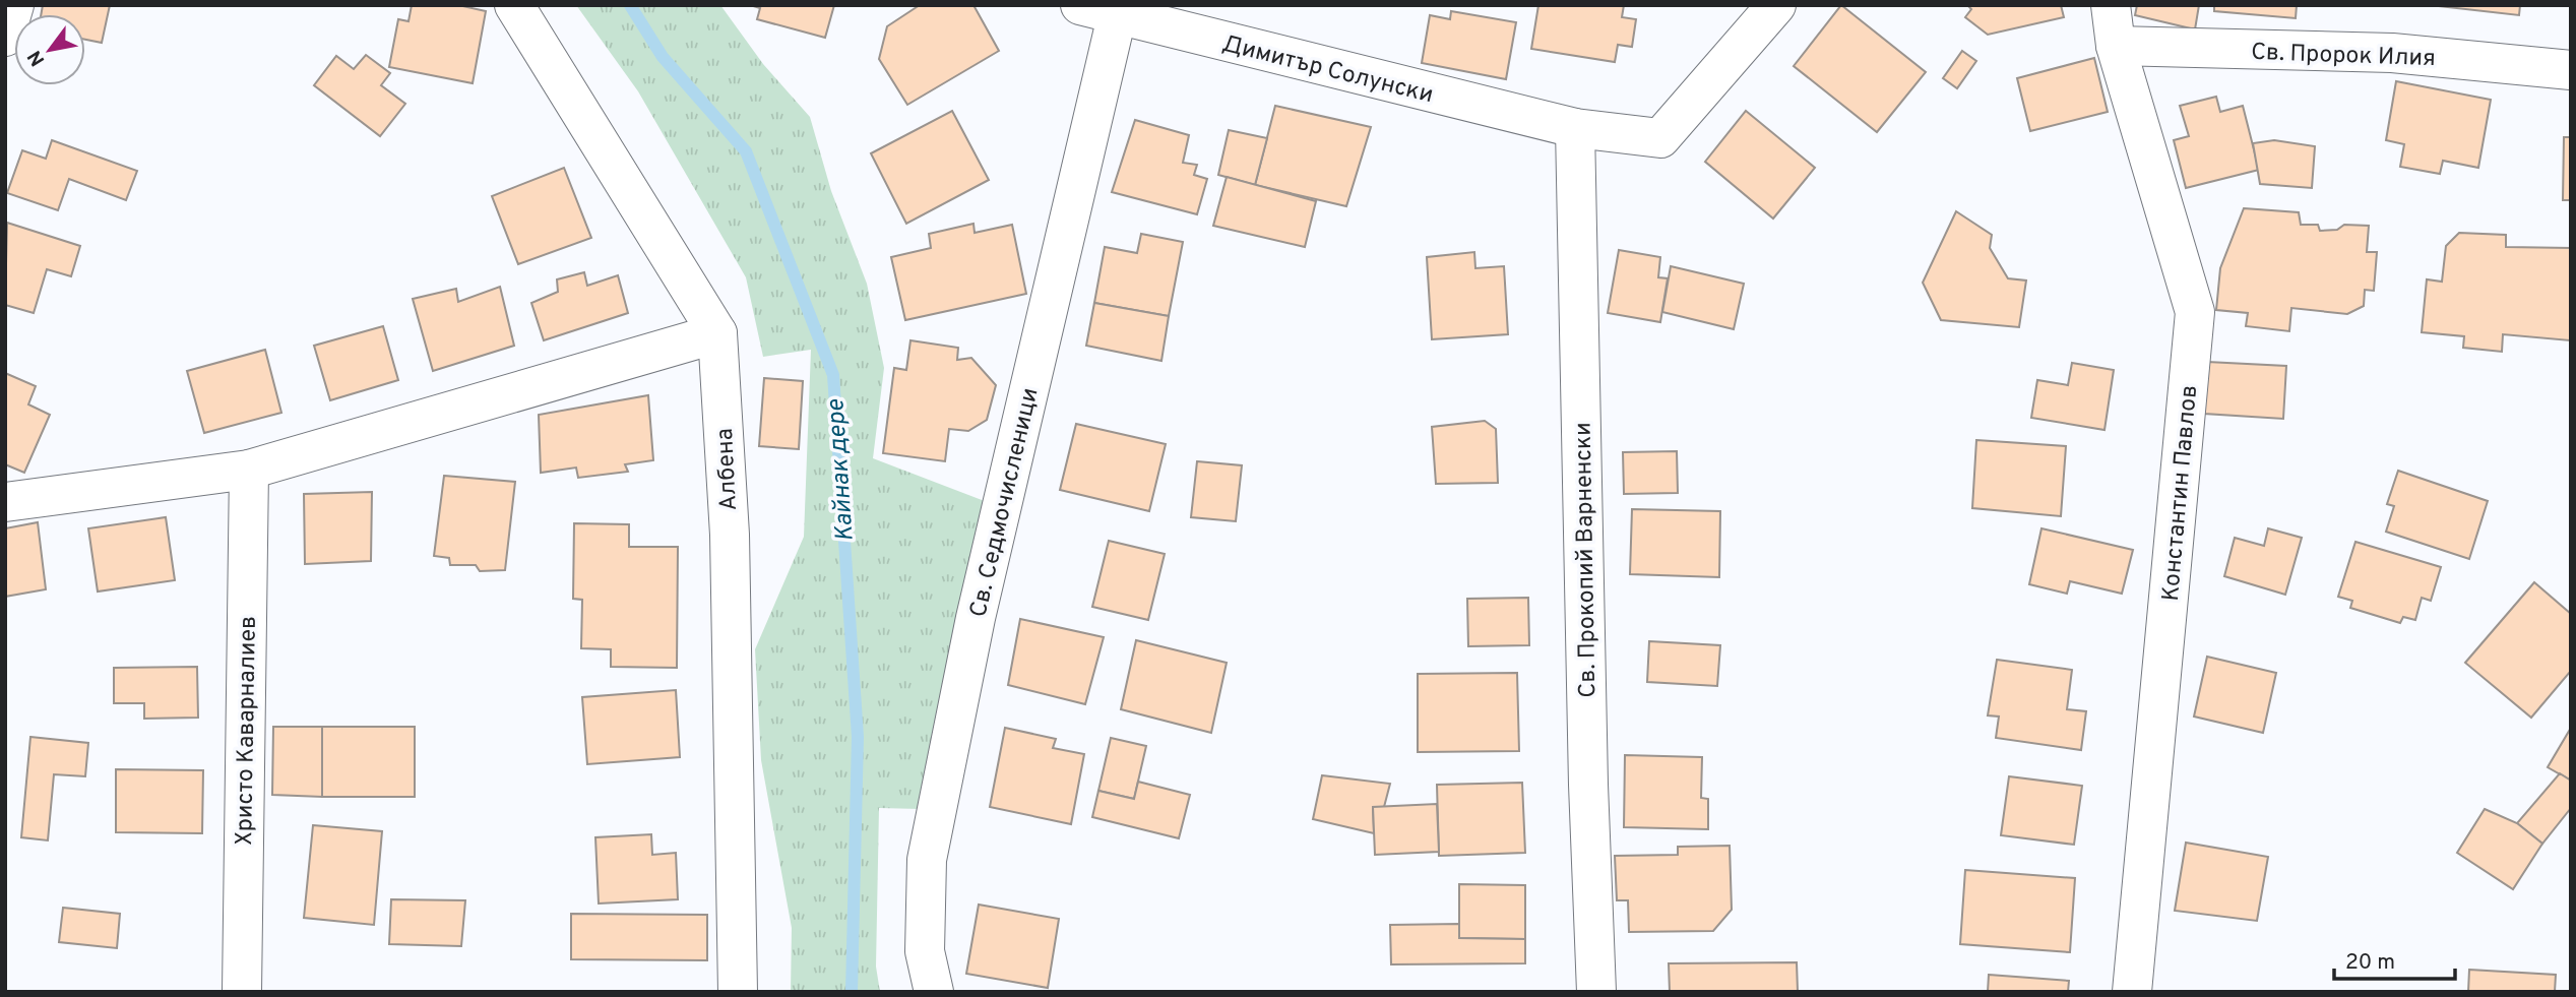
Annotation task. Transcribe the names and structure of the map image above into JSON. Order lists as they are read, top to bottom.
{
  "streets": {
    "street": [
      "Св. Пророк Илия",
      "Димитър Солунски",
      "Албена",
      "Константин Павлов",
      "Св. Седмочисленици",
      "Св. Прокопий Варненски",
      "Христо Каварналиев"
    ]
  },
  "crossings": [
    ["Св. Пророк Илия", "Константин Павлов"],
    ["Димитър Солунски", "Св. Седмочисленици"],
    ["Димитър Солунски", "Св. Прокопий Варненски"]
  ],
  "water": ["Кайнак дере"],
  "scale_bar": "20 m",
  "north": "bottom left"
}
